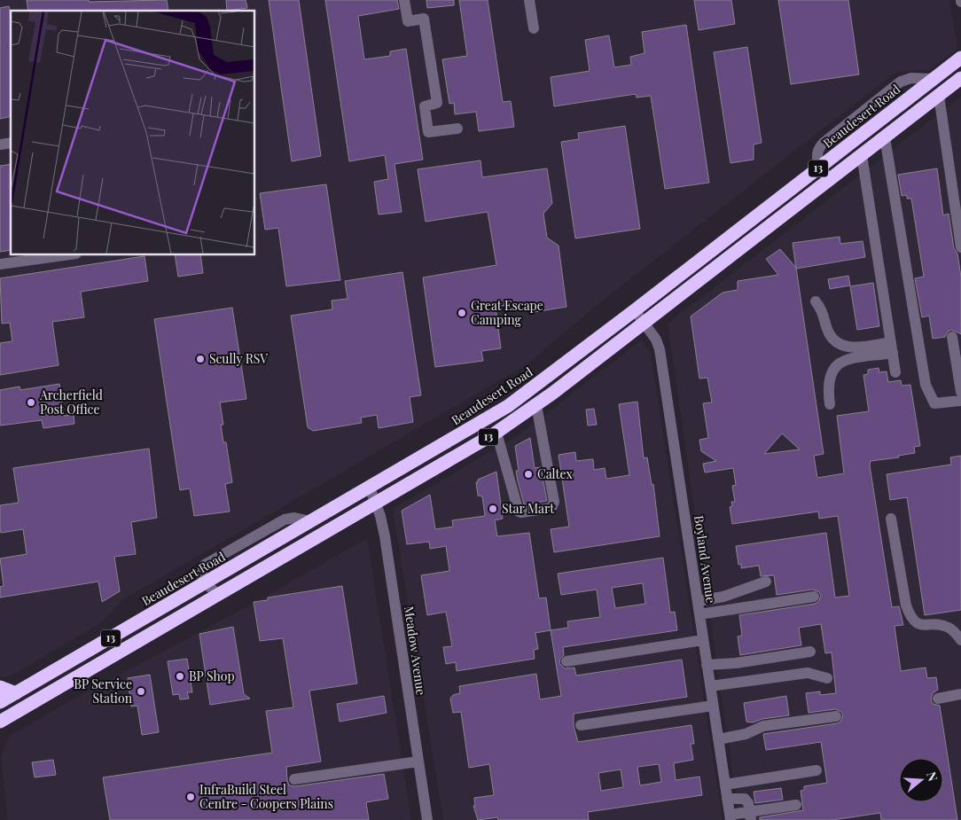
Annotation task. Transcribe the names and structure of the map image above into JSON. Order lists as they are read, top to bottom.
{
  "streets": {
    "highway": ["Beaudesert Road", "13"],
    "street": ["Boyland Avenue", "Meadow Avenue"]
  },
  "crossings": [
    ["Beaudesert Road", "Boyland Avenue"],
    ["Beaudesert Road", "Meadow Avenue"],
    ["13", "Boyland Avenue"],
    ["13", "Meadow Avenue"]
  ],
  "places": [
    "Great Escape Camping",
    "Scully RSV",
    "Archerfield Post Office",
    "Caltex",
    "Star Mart",
    "BP Shop",
    "BP Service Station",
    "InfraBuild Steel Centre - Coopers Plains"
  ],
  "north": "right"
}
